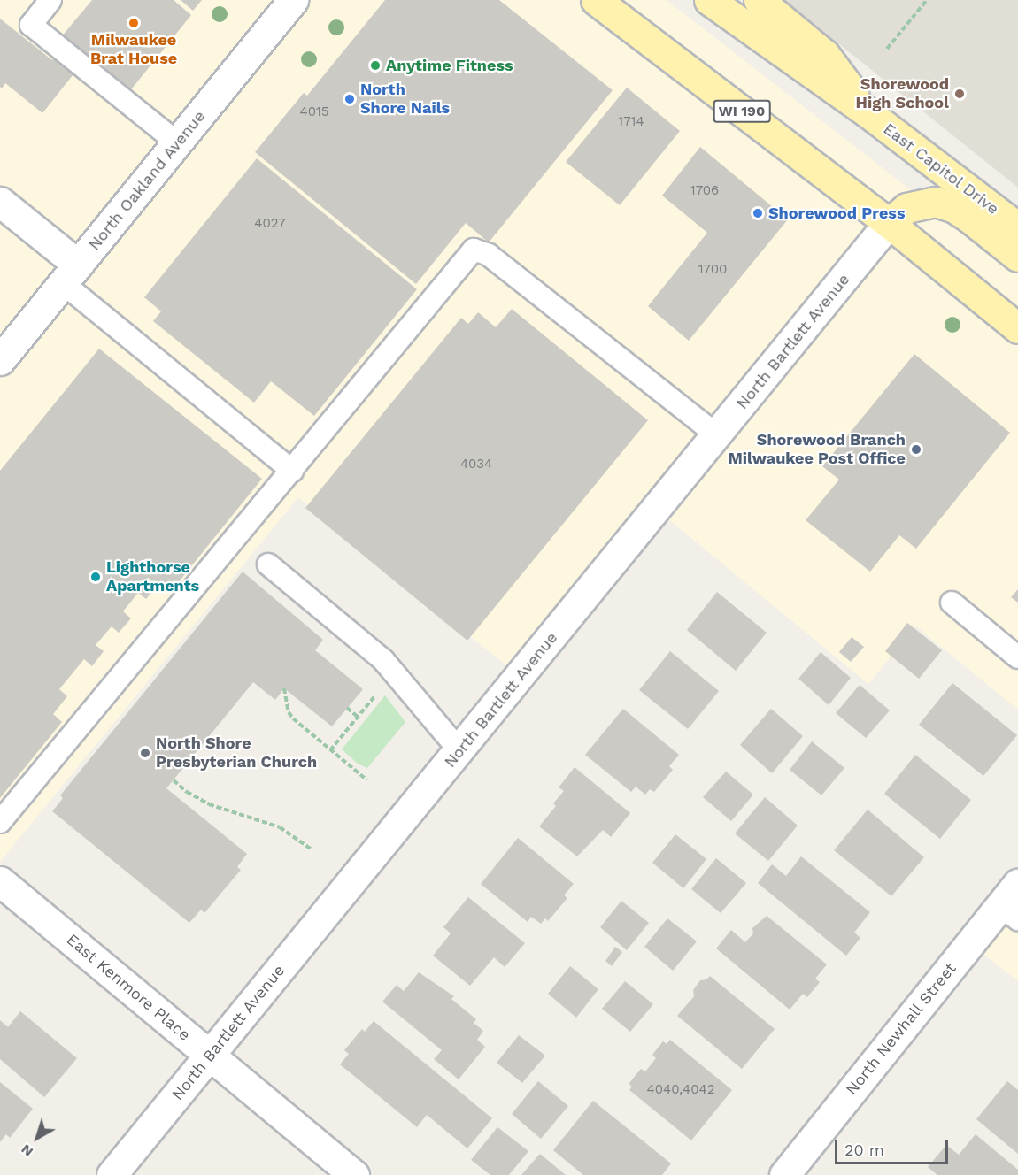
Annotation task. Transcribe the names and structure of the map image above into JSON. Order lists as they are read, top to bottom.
{
  "streets": {
    "main road": ["WI 190", "East Capitol Drive"],
    "street": [
      "North Oakland Avenue",
      "North Bartlett Avenue",
      "East Kenmore Place",
      "North Newhall Street"
    ]
  },
  "crossings": [
    ["WI 190", "North Bartlett Avenue"],
    ["North Bartlett Avenue", "East Kenmore Place"]
  ],
  "places": [
    "Milwaukee Brat House",
    "Anytime Fitness",
    "Shorewood High School",
    "North Shore Nails",
    "Shorewood Press",
    "Shorewood Branch Milwaukee Post Office",
    "Lighthorse Apartments",
    "North Shore Presbyterian Church"
  ],
  "house_numbers": [
    "4015",
    "1714",
    "1706",
    "4027",
    "1700",
    "4034",
    "4040,4042"
  ],
  "scale_bar": "20 m",
  "north": "bottom left"
}
